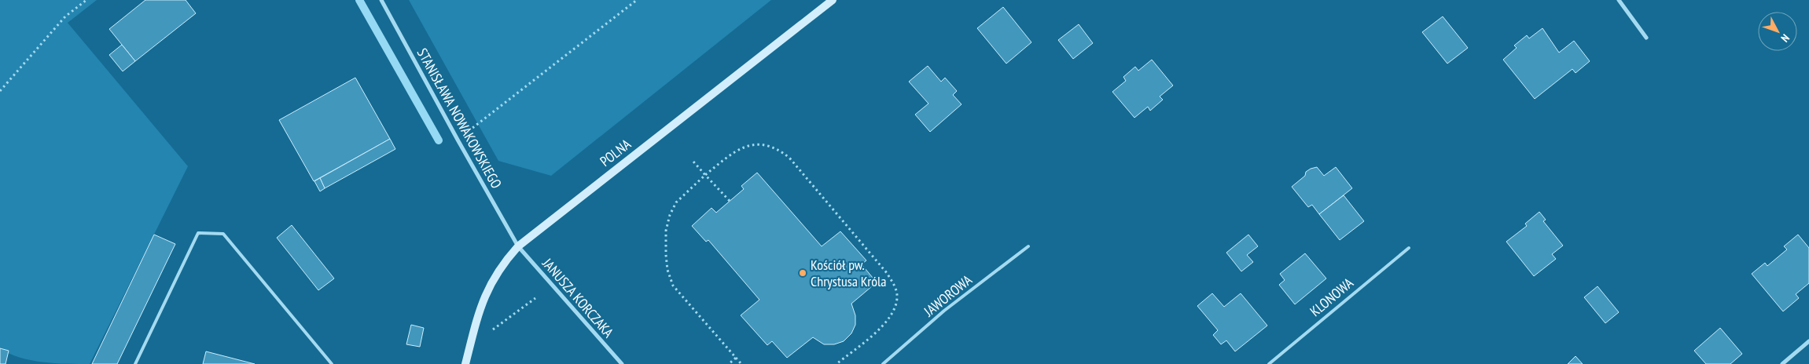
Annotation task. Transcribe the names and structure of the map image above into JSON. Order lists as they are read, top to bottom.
{
  "streets": {
    "street": ["STANISŁAWA NOWAKOWSKIEGO", "POLNA", "JANUSZA KORCZAKA"],
    "lane": ["JAWOROWA", "KLONOWA"]
  },
  "crossings": [
    ["STANISŁAWA NOWAKOWSKIEGO", "POLNA"],
    ["STANISŁAWA NOWAKOWSKIEGO", "JANUSZA KORCZAKA"],
    ["POLNA", "JANUSZA KORCZAKA"]
  ],
  "places": ["Kościół pw. Chrystusa Króla"],
  "north": "bottom right"
}
